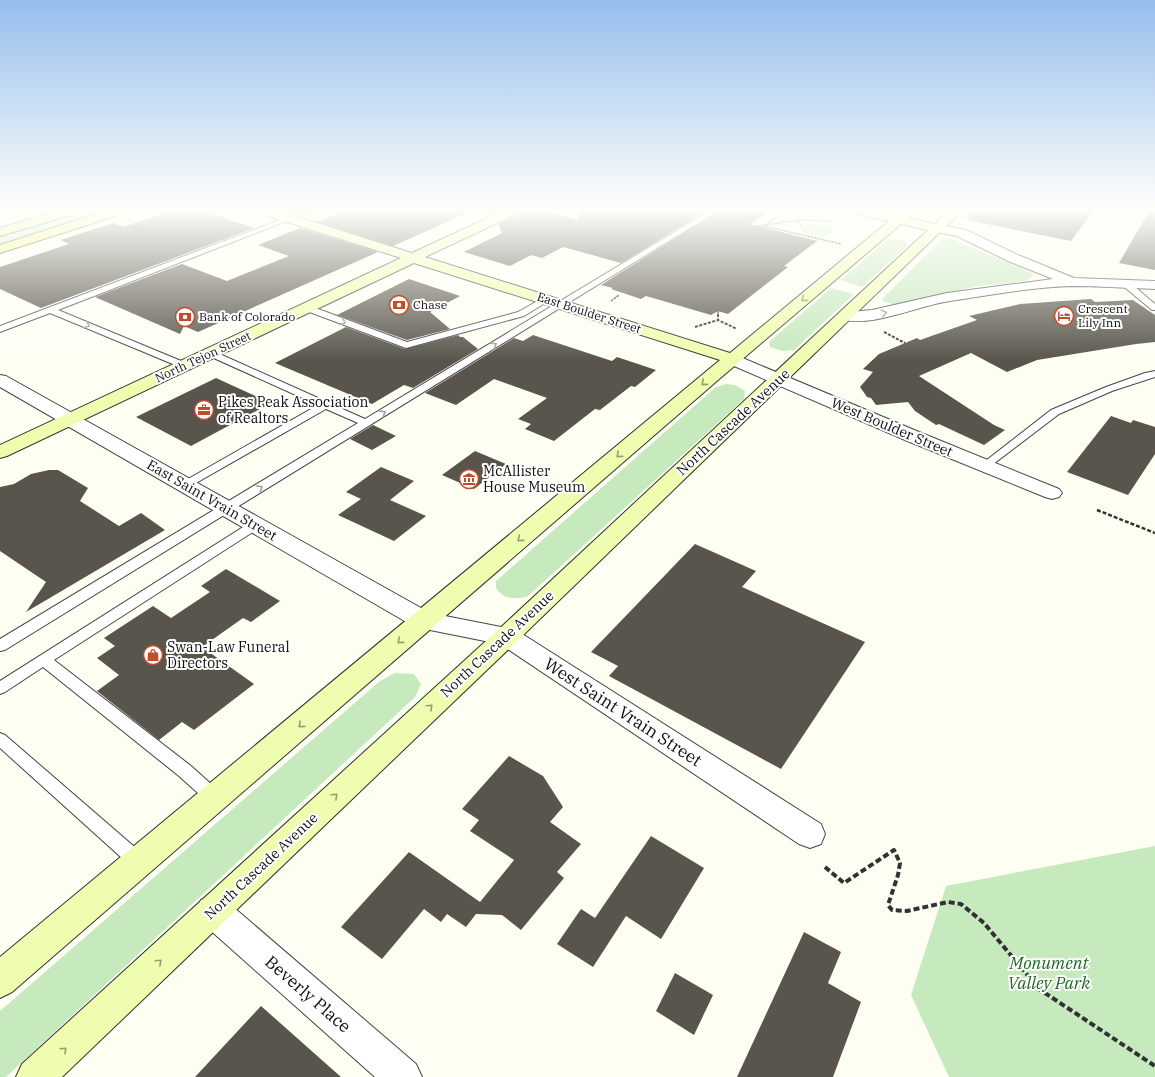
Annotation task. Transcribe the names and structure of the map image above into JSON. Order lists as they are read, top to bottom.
{
  "streets": {
    "main road": ["East Boulder Street", "North Tejon Street", "North Cascade Avenue"],
    "street": [
      "West Boulder Street",
      "East Saint Vrain Street",
      "West Saint Vrain Street",
      "Beverly Place"
    ]
  },
  "crossings": [
    ["East Boulder Street", "West Boulder Street"],
    ["North Tejon Street", "East Saint Vrain Street"],
    ["North Cascade Avenue", "West Boulder Street"],
    ["North Cascade Avenue", "West Saint Vrain Street"],
    ["North Cascade Avenue", "Beverly Place"],
    ["East Saint Vrain Street", "West Saint Vrain Street"]
  ],
  "parks": ["Monument Valley Park"],
  "places": {
    "bank": ["Chase", "Bank of Colorado"],
    "hotel": ["Crescent Lily Inn"],
    "office": ["Pikes Peak Association of Realtors"],
    "museum": ["McAllister House Museum"],
    "shop": ["Swan-Law Funeral Directors"]
  }
}
